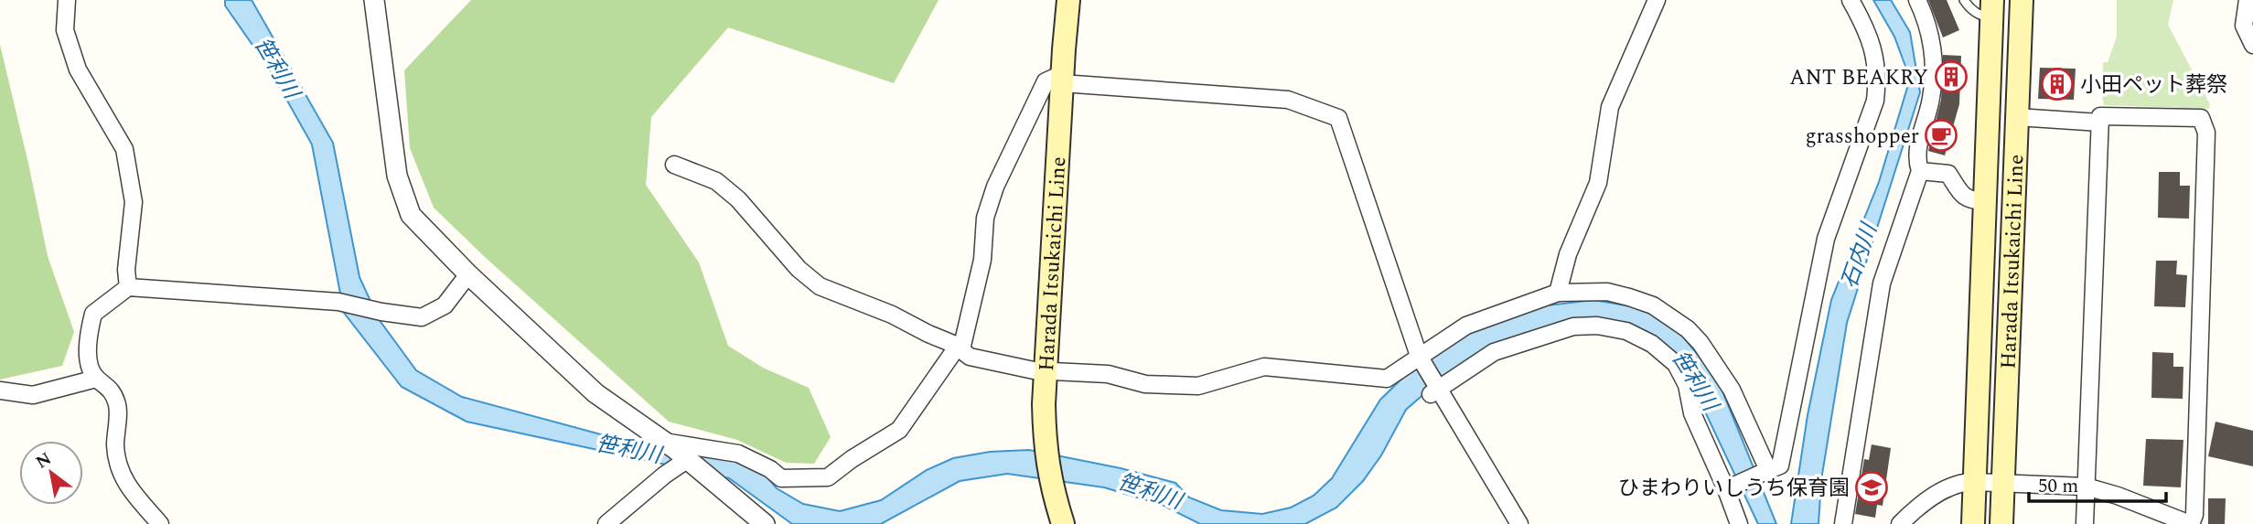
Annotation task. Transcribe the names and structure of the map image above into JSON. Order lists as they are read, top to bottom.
{
  "streets": {
    "main road": ["Harada Itsukaichi Line"]
  },
  "water": ["笹利川", "石内川"],
  "places": {
    "building": ["ANT BEAKRY", "小田ペット葬祭"],
    "cafe": ["grasshopper"],
    "school or university": ["ひまわりいしうち保育園"]
  },
  "scale_bar": "50 m",
  "north": "top left"
}
